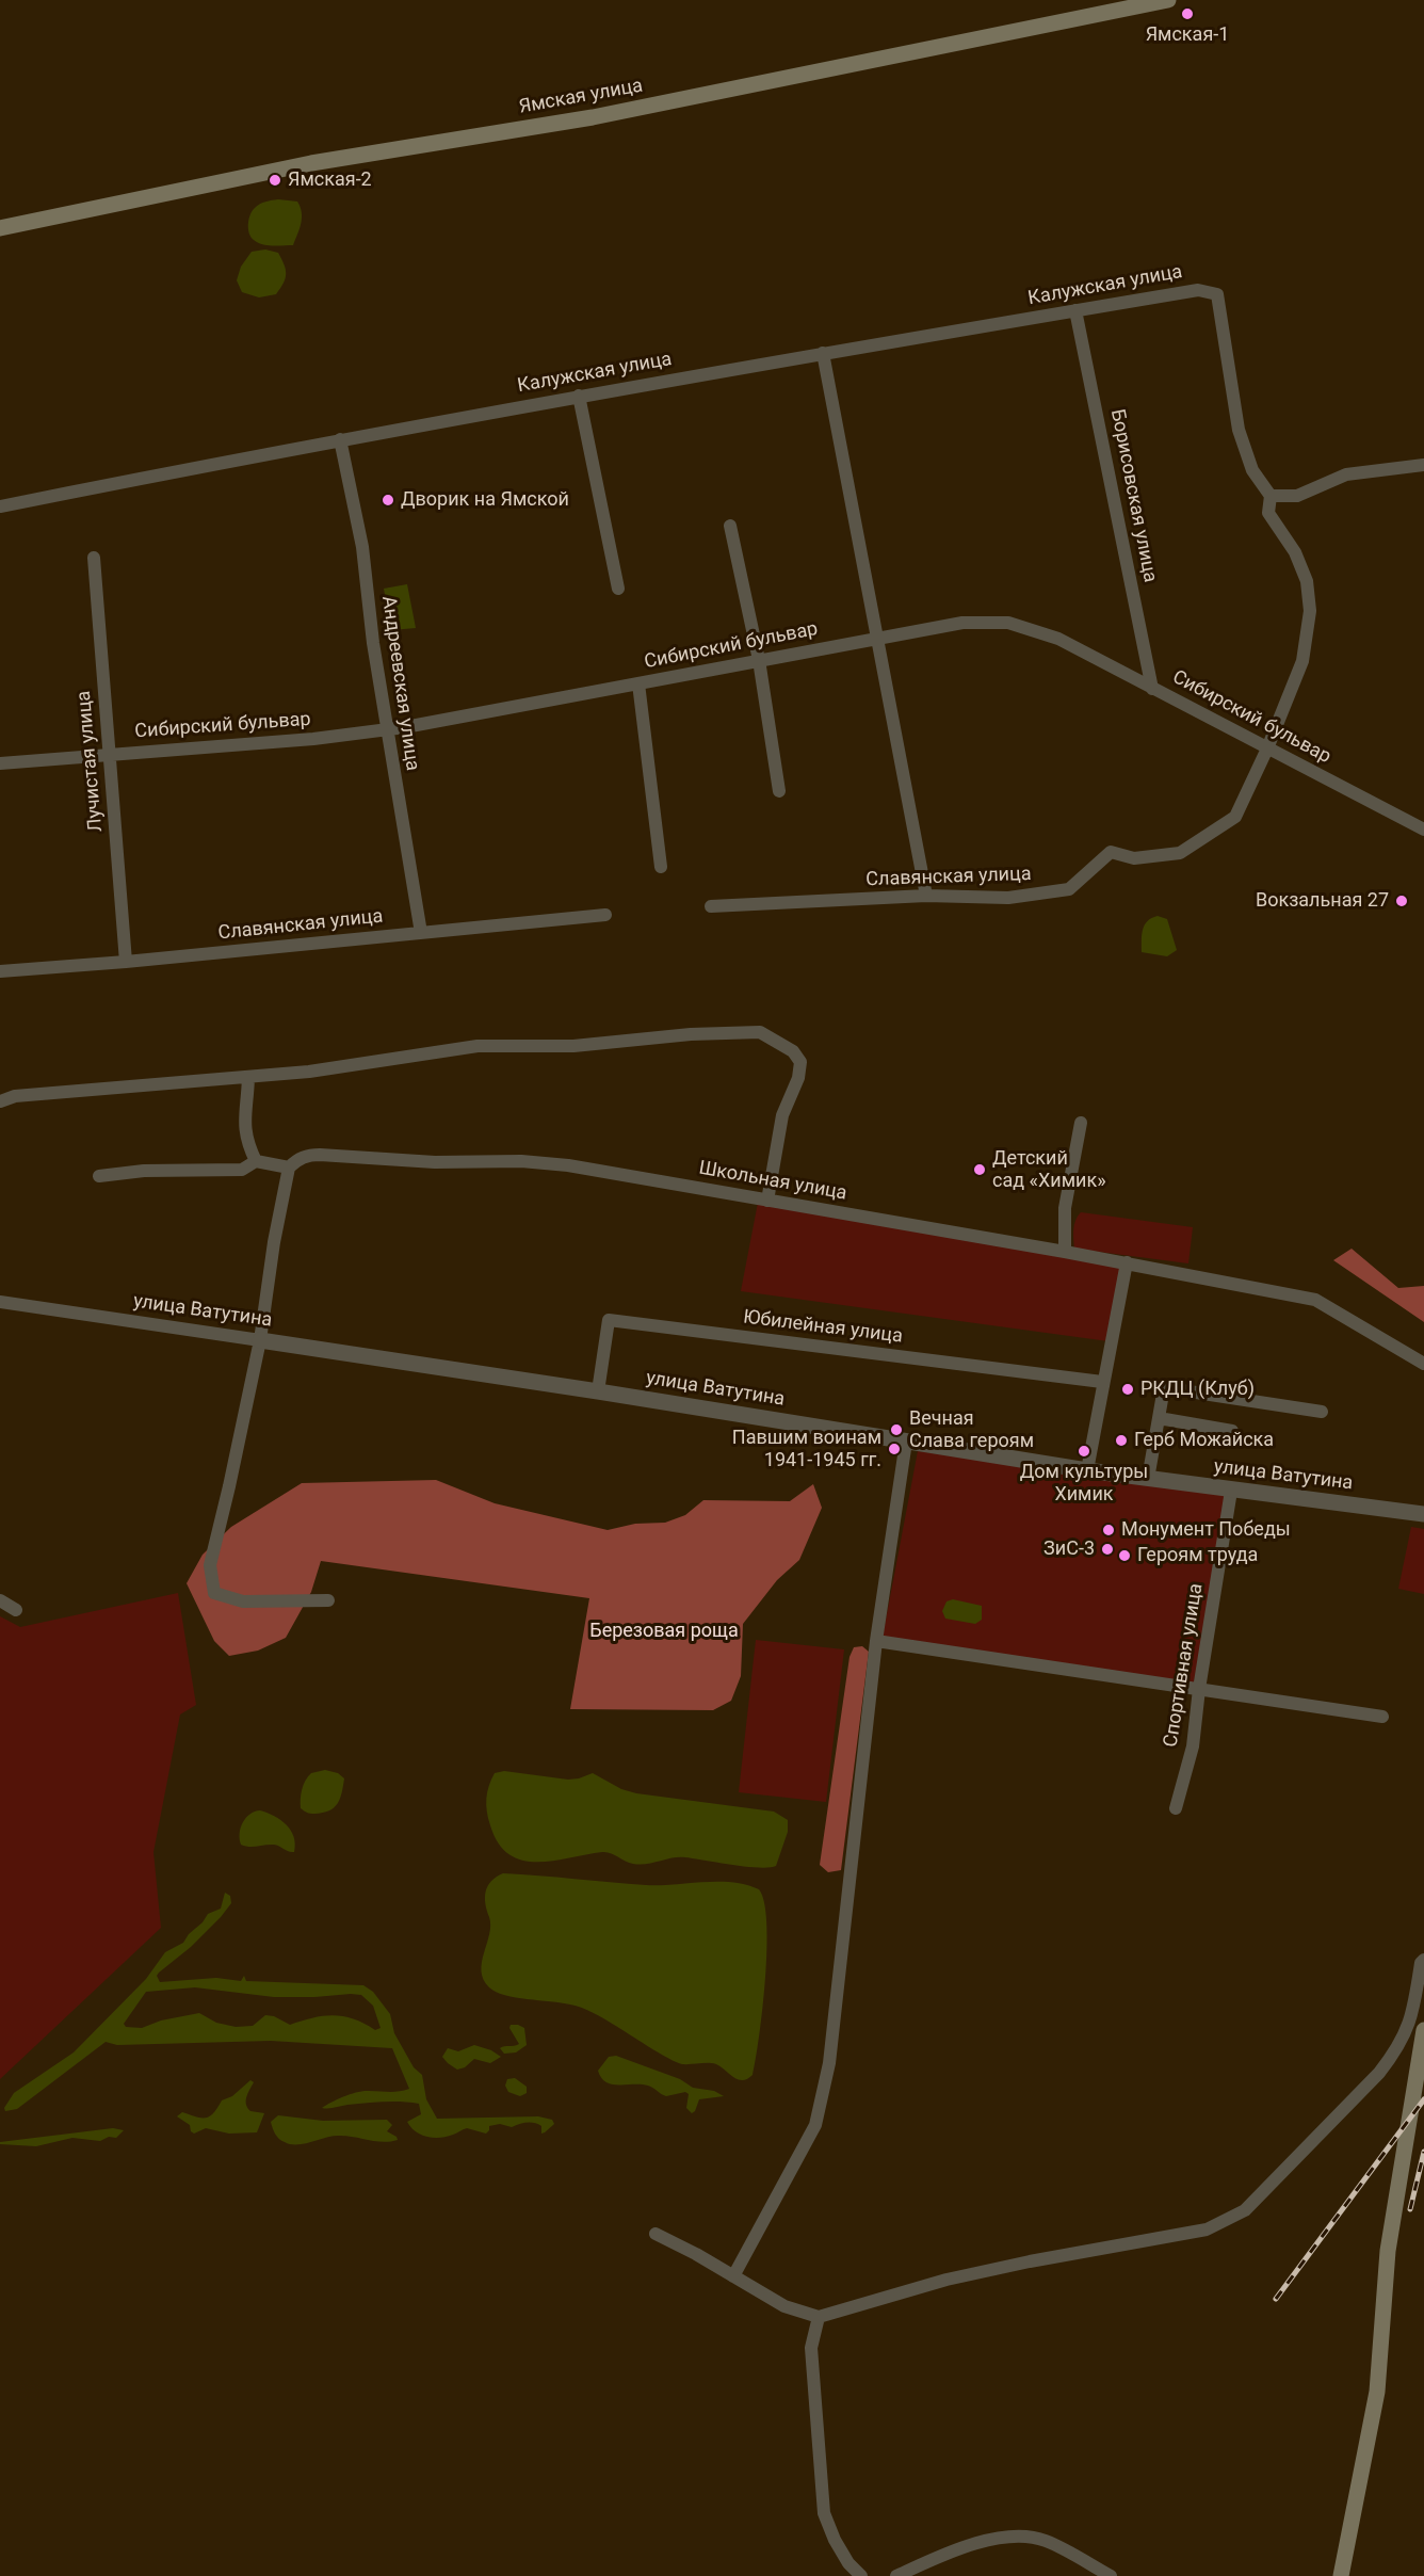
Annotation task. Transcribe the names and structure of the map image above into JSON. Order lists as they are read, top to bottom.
{
  "streets": {
    "main road": ["Ямская улица"],
    "street": [
      "Калужская улица",
      "Борисовская улица",
      "Сибирский бульвар",
      "Андреевская улица",
      "Лучистая улица",
      "Славянская улица",
      "Школьная улица",
      "улица Ватутина",
      "Юбилейная улица",
      "Спортивная улица"
    ]
  },
  "crossings": [
    ["Калужская улица", "Борисовская улица"],
    ["Калужская улица", "Андреевская улица"],
    ["Калужская улица", "Славянская улица"],
    ["Борисовская улица", "Сибирский бульвар"],
    ["Сибирский бульвар", "Андреевская улица"],
    ["Сибирский бульвар", "Лучистая улица"],
    ["Сибирский бульвар", "Славянская улица"],
    ["Андреевская улица", "Славянская улица"],
    ["Лучистая улица", "Славянская улица"],
    ["улица Ватутина", "Юбилейная улица"],
    ["улица Ватутина", "Спортивная улица"]
  ],
  "parks": ["Березовая роща"],
  "places": [
    "Ямская-1",
    "Ямская-2",
    "Дворик на Ямской",
    "Вокзальная 27",
    "Детский сад «Химик»",
    "РКДЦ (Клуб)",
    "Вечная Слава героям",
    "Герб Можайска",
    "Павшим воинам 1941-1945 гг.",
    "Дом культуры Химик",
    "Монумент Победы",
    "ЗиС-3",
    "Героям труда"
  ]
}
